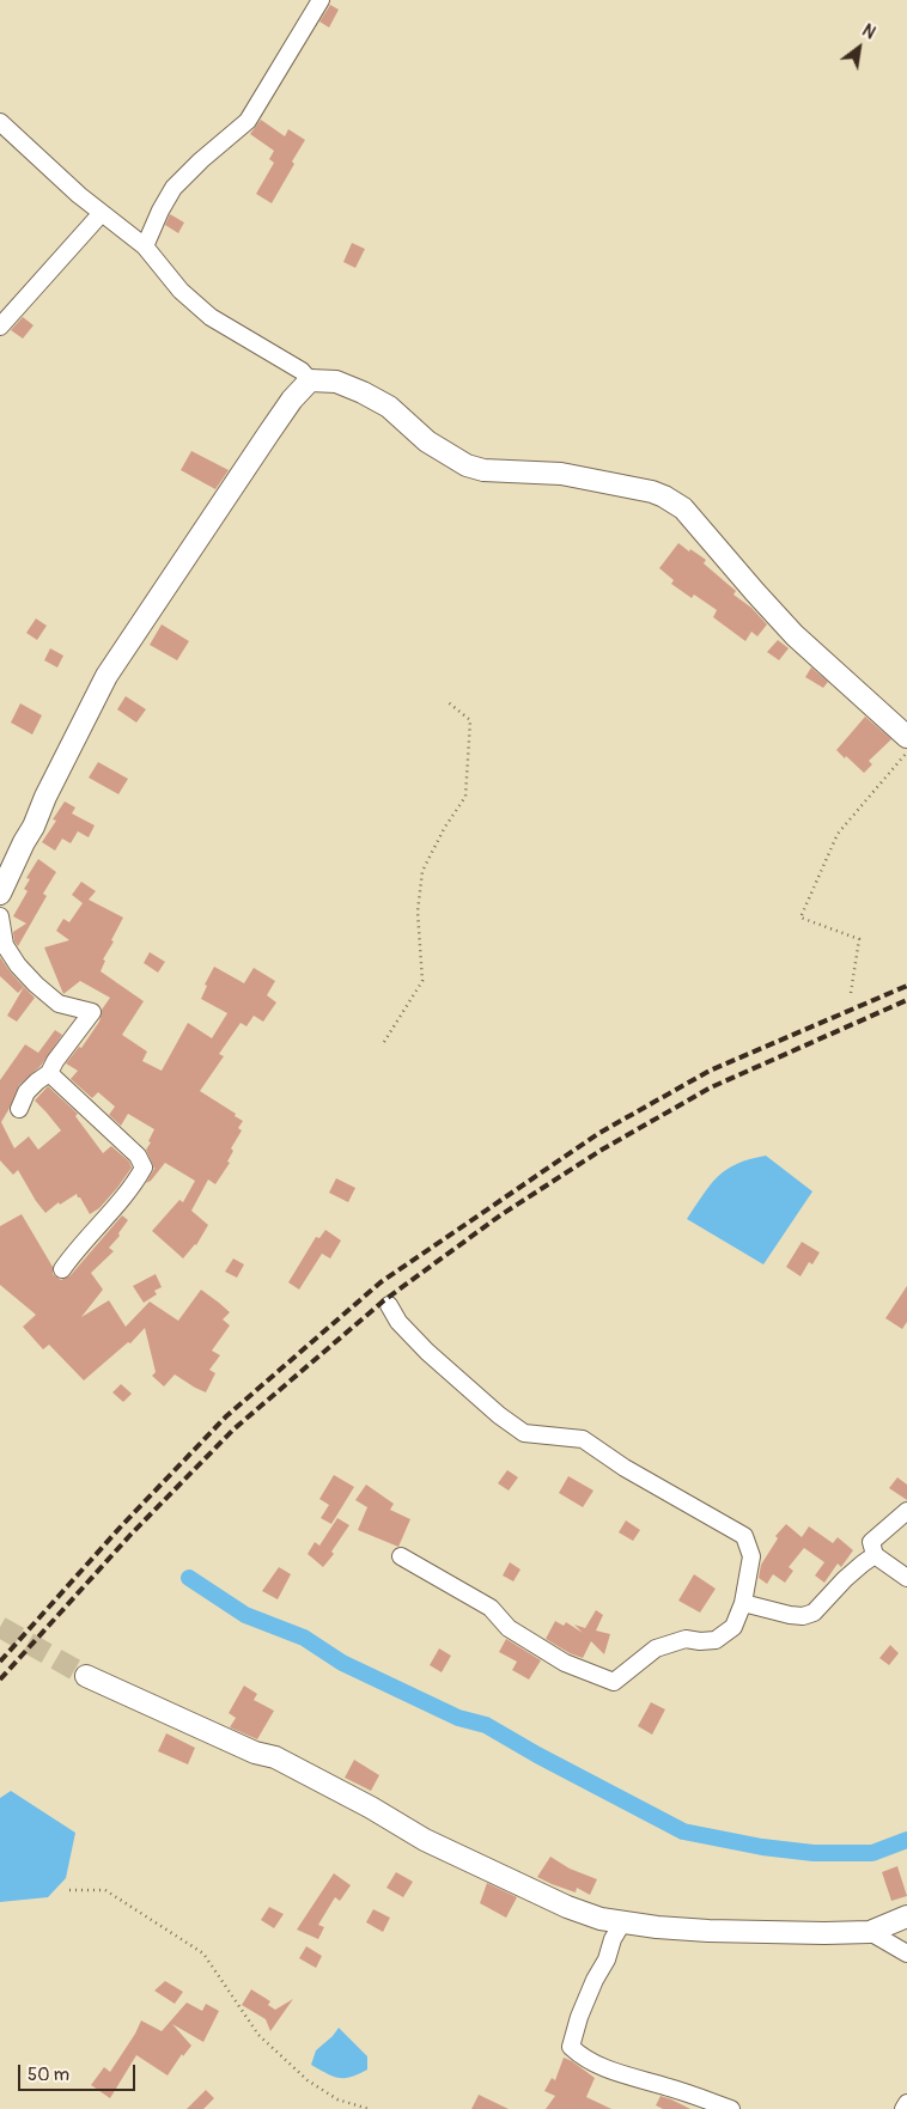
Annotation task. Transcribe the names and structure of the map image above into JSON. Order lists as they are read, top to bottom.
{
  "scale_bar": "50 m",
  "north": "top right"
}
